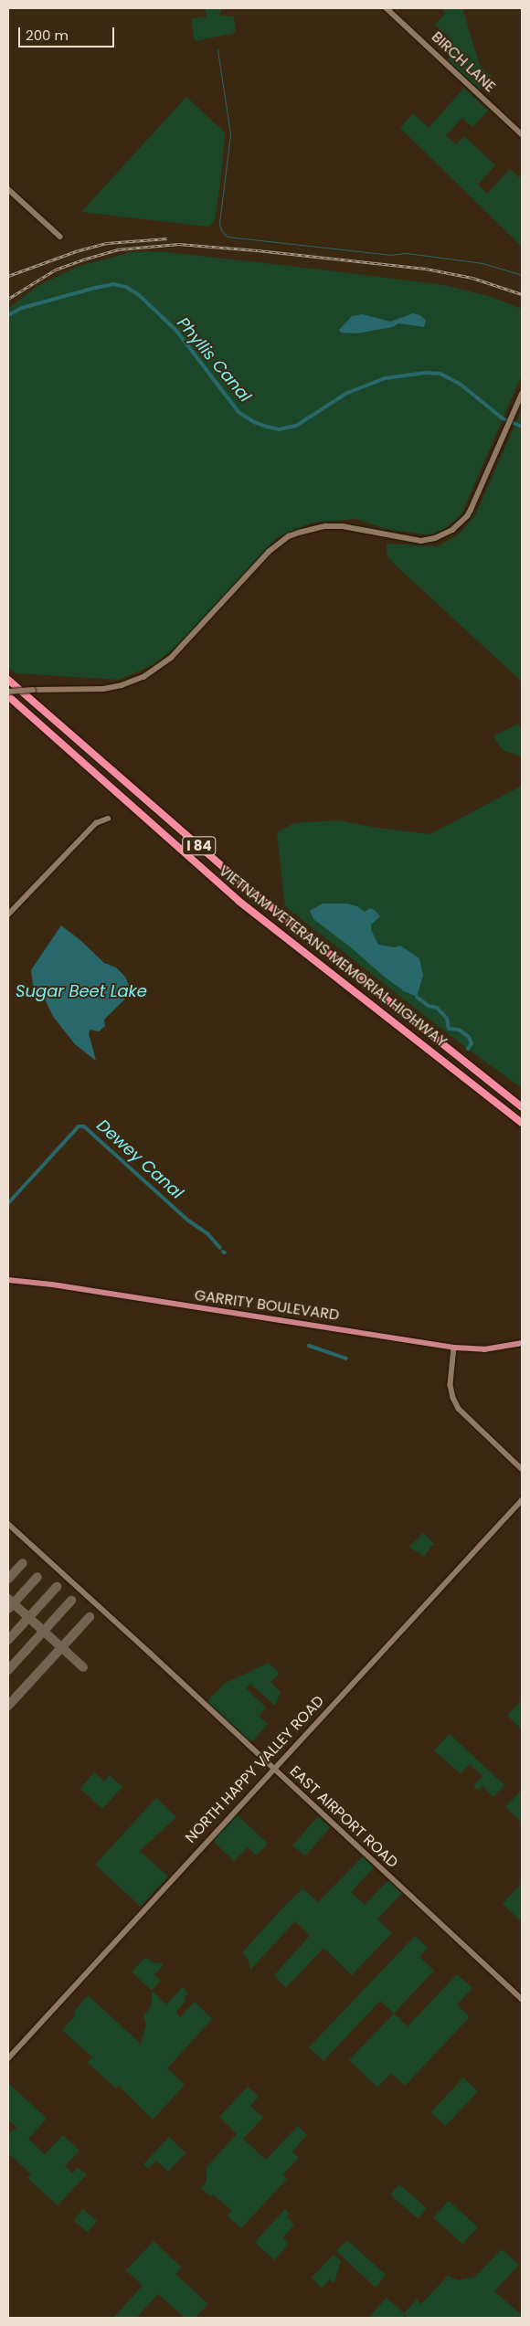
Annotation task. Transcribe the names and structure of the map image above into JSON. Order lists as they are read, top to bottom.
{
  "streets": {
    "highway": ["I 84", "VIETNAM VETERANS MEMORIAL HIGHWAY"],
    "main road": ["GARRITY BOULEVARD"],
    "street": ["BIRCH LANE", "NORTH HAPPY VALLEY ROAD", "EAST AIRPORT ROAD"]
  },
  "crossings": [
    ["NORTH HAPPY VALLEY ROAD", "EAST AIRPORT ROAD"]
  ],
  "water": ["Phyllis Canal", "Sugar Beet Lake", "Dewey Canal"],
  "scale_bar": "200 m"
}
